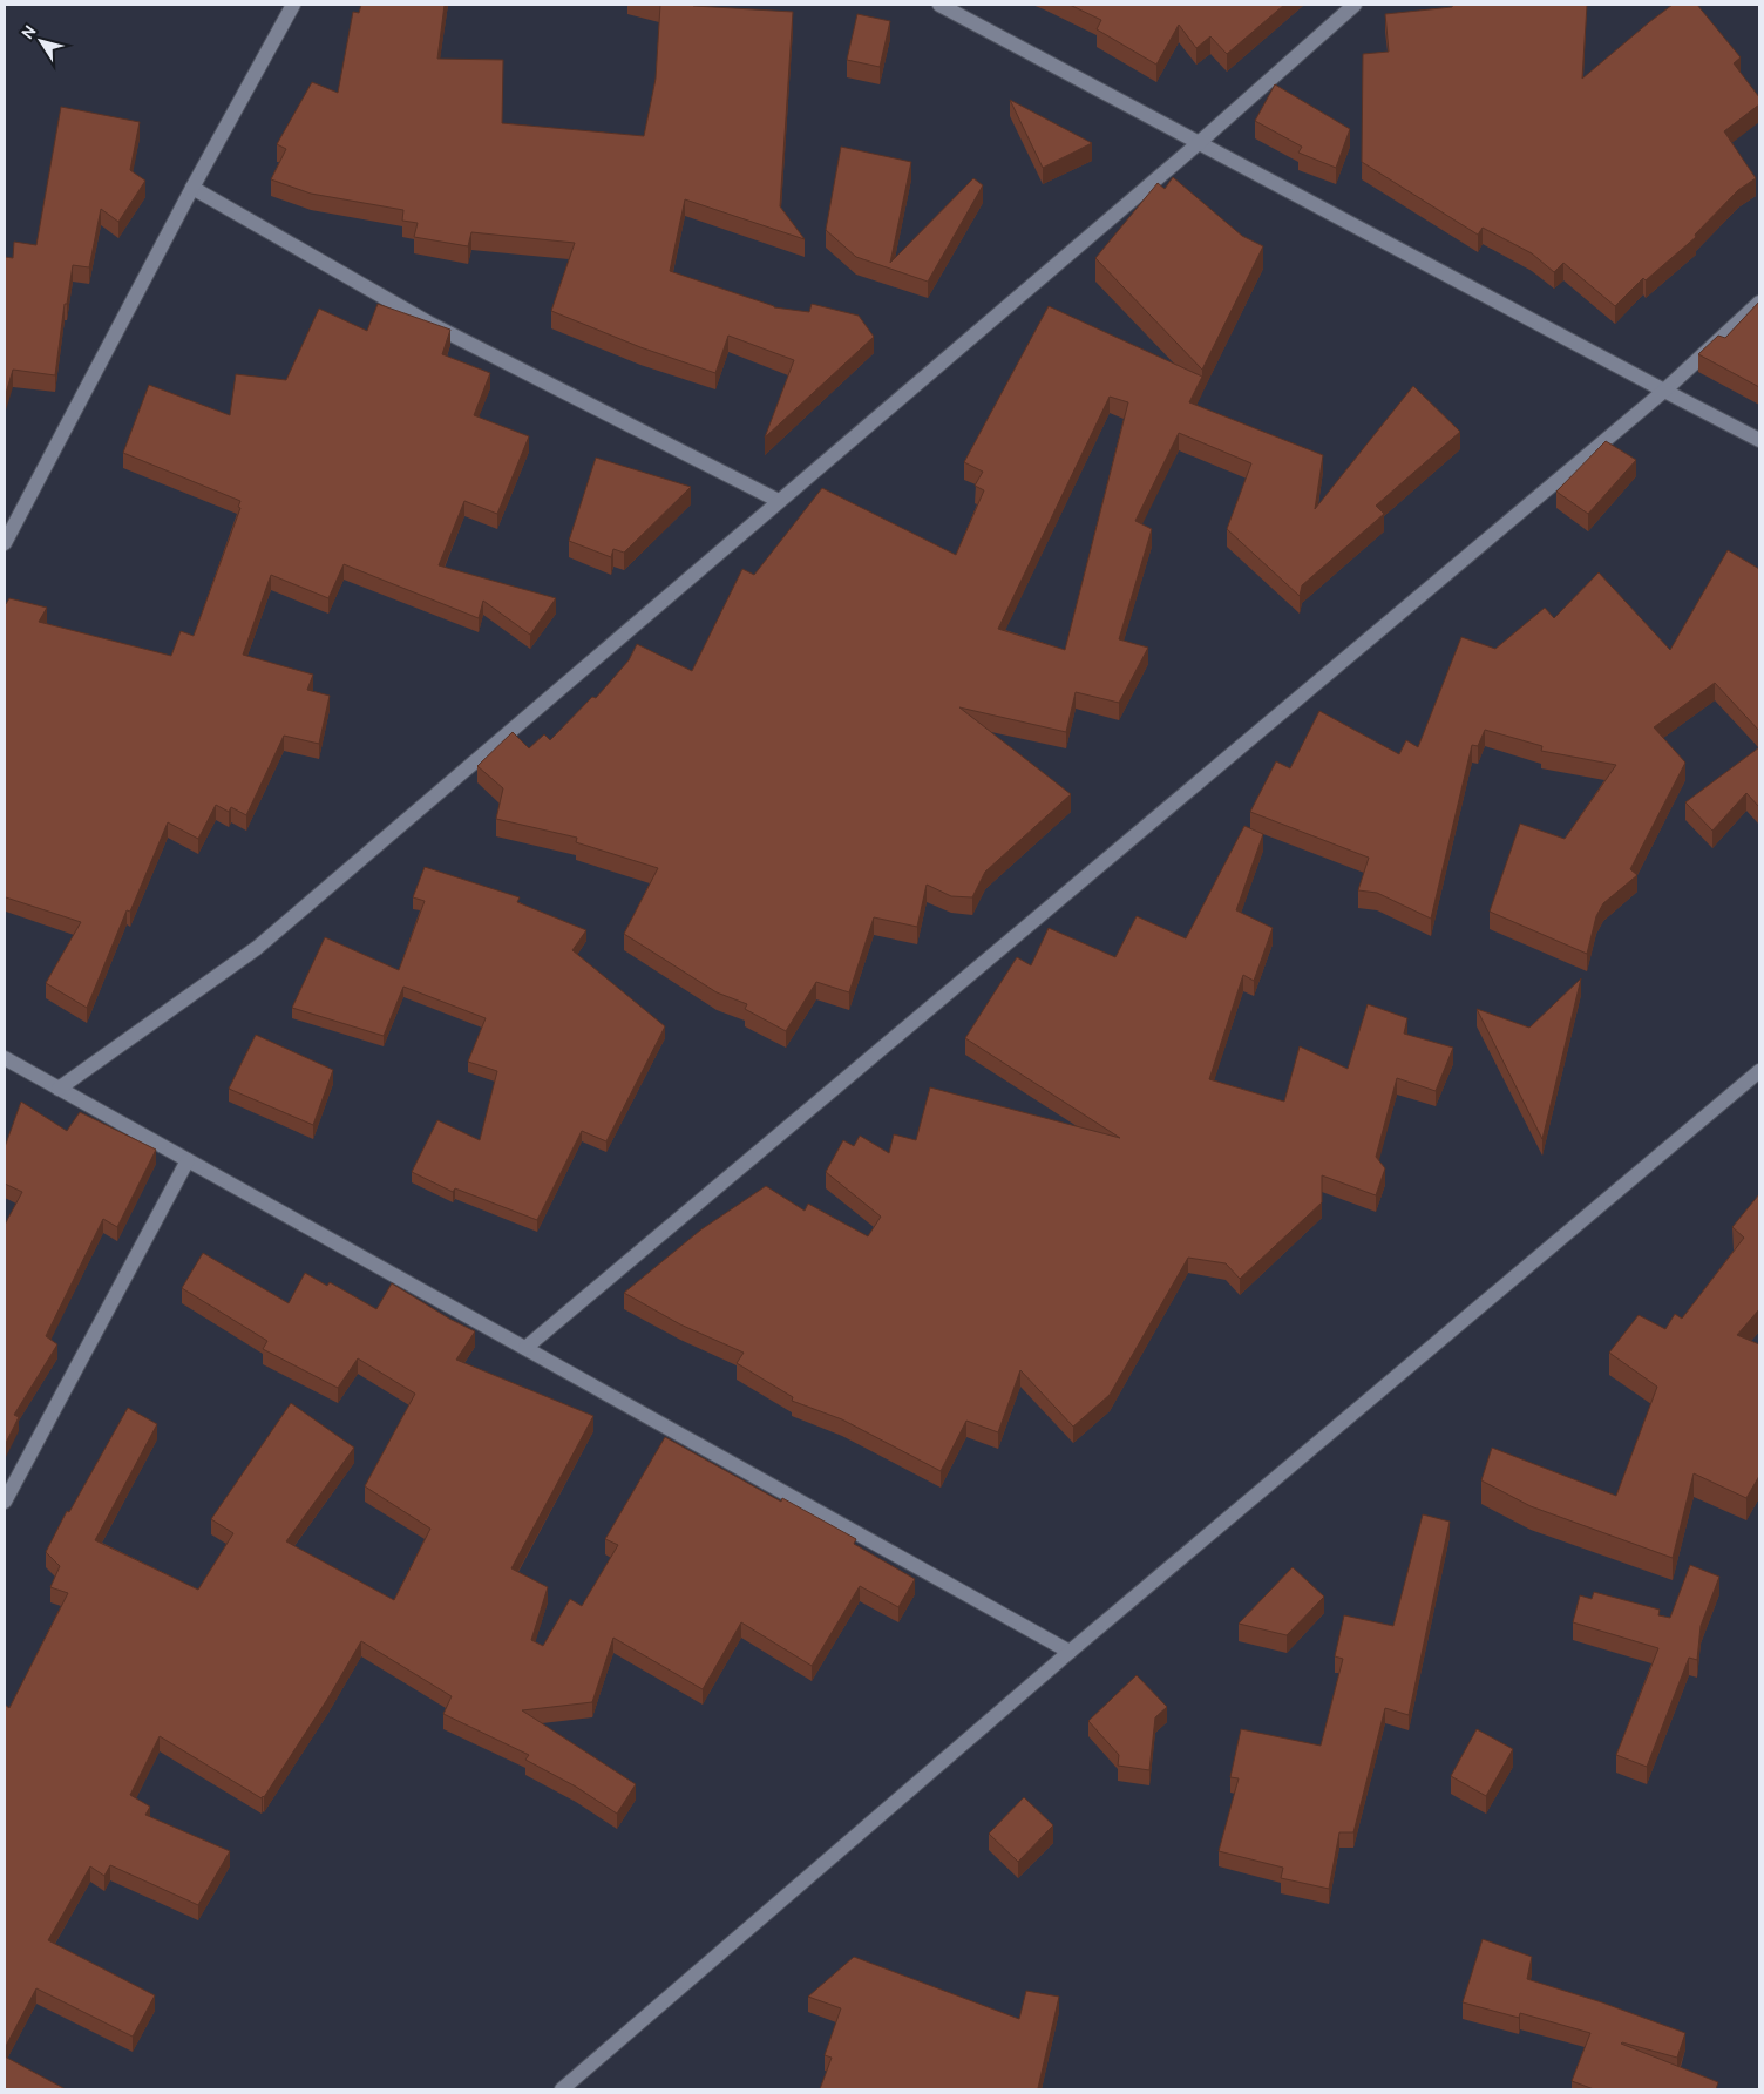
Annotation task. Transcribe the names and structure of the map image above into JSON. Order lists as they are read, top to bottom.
{
  "north": "top left"
}
